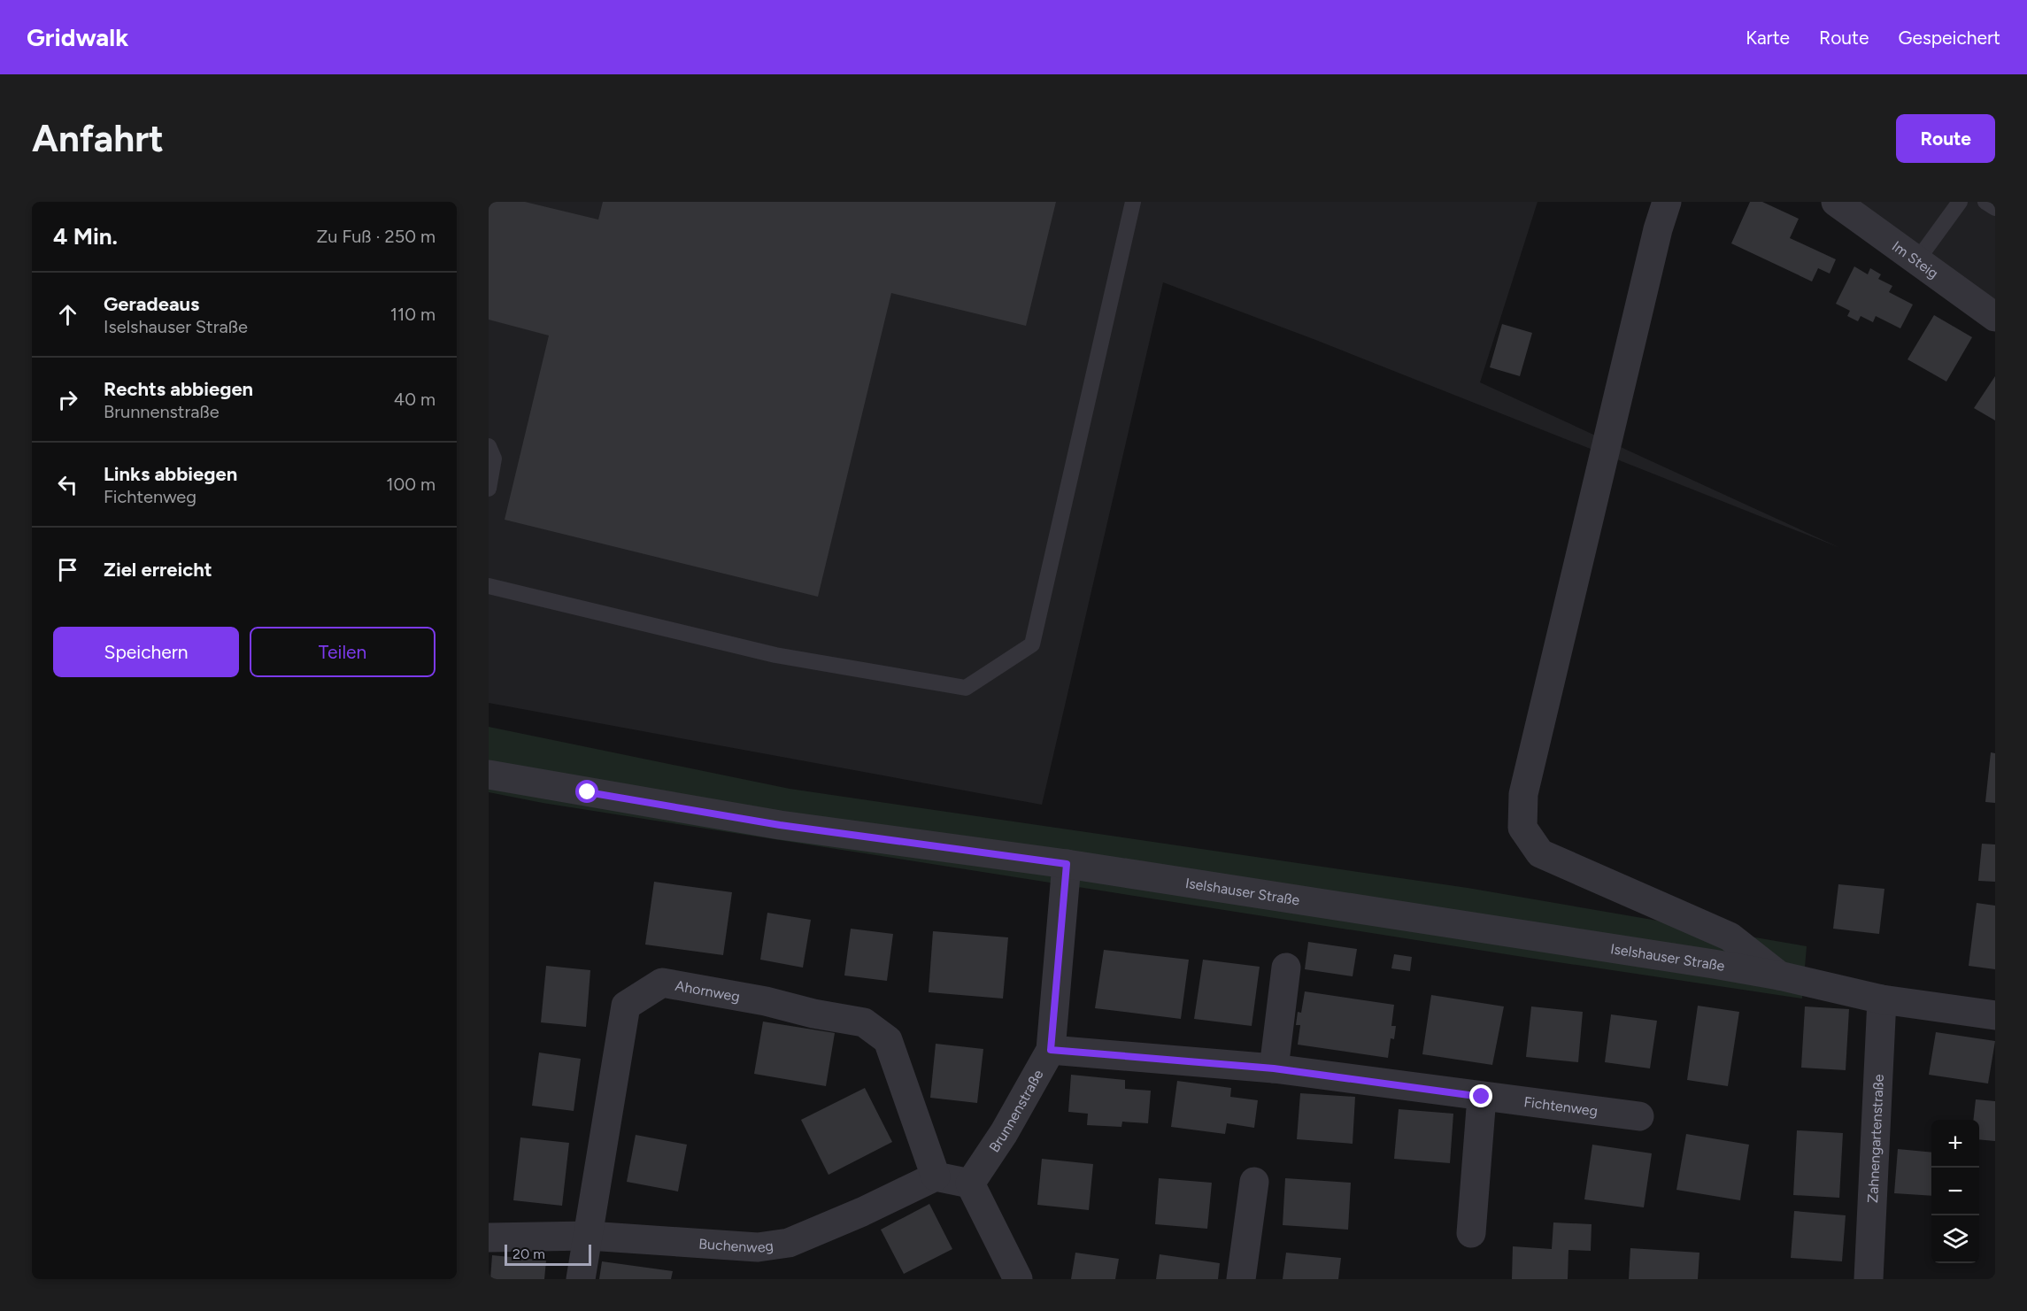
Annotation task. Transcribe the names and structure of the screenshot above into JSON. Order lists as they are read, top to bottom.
{
  "streets": {
    "street": [
      "Im Steig",
      "Iselshauser Straße",
      "Ahornweg",
      "Fichtenweg",
      "Brunnenstraße",
      "Zahnengartenstraße",
      "Buchenweg"
    ]
  },
  "crossings": [
    ["Iselshauser Straße", "Brunnenstraße"],
    ["Iselshauser Straße", "Zahnengartenstraße"],
    ["Ahornweg", "Buchenweg"],
    ["Fichtenweg", "Brunnenstraße"]
  ],
  "scale_bar": "20 m",
  "page": {
    "header": "Gridwalk",
    "nav": ["Karte", "Route", "Gespeichert"],
    "buttons": [
      "Route",
      ["Speichern", "Teilen"]
    ],
    "title": "Anfahrt",
    "heading": ["4 Min.", "Zu Fuß · 250 m"],
    "list": [
      ["Geradeaus", "Iselshauser Straße", "110 m"],
      ["Rechts abbiegen", "Brunnenstraße", "40 m"],
      ["Links abbiegen", "Fichtenweg", "100 m"],
      "Ziel erreicht"
    ],
    "map_buttons": ["+", "−"],
    "scale": "20 m"
  }
}
